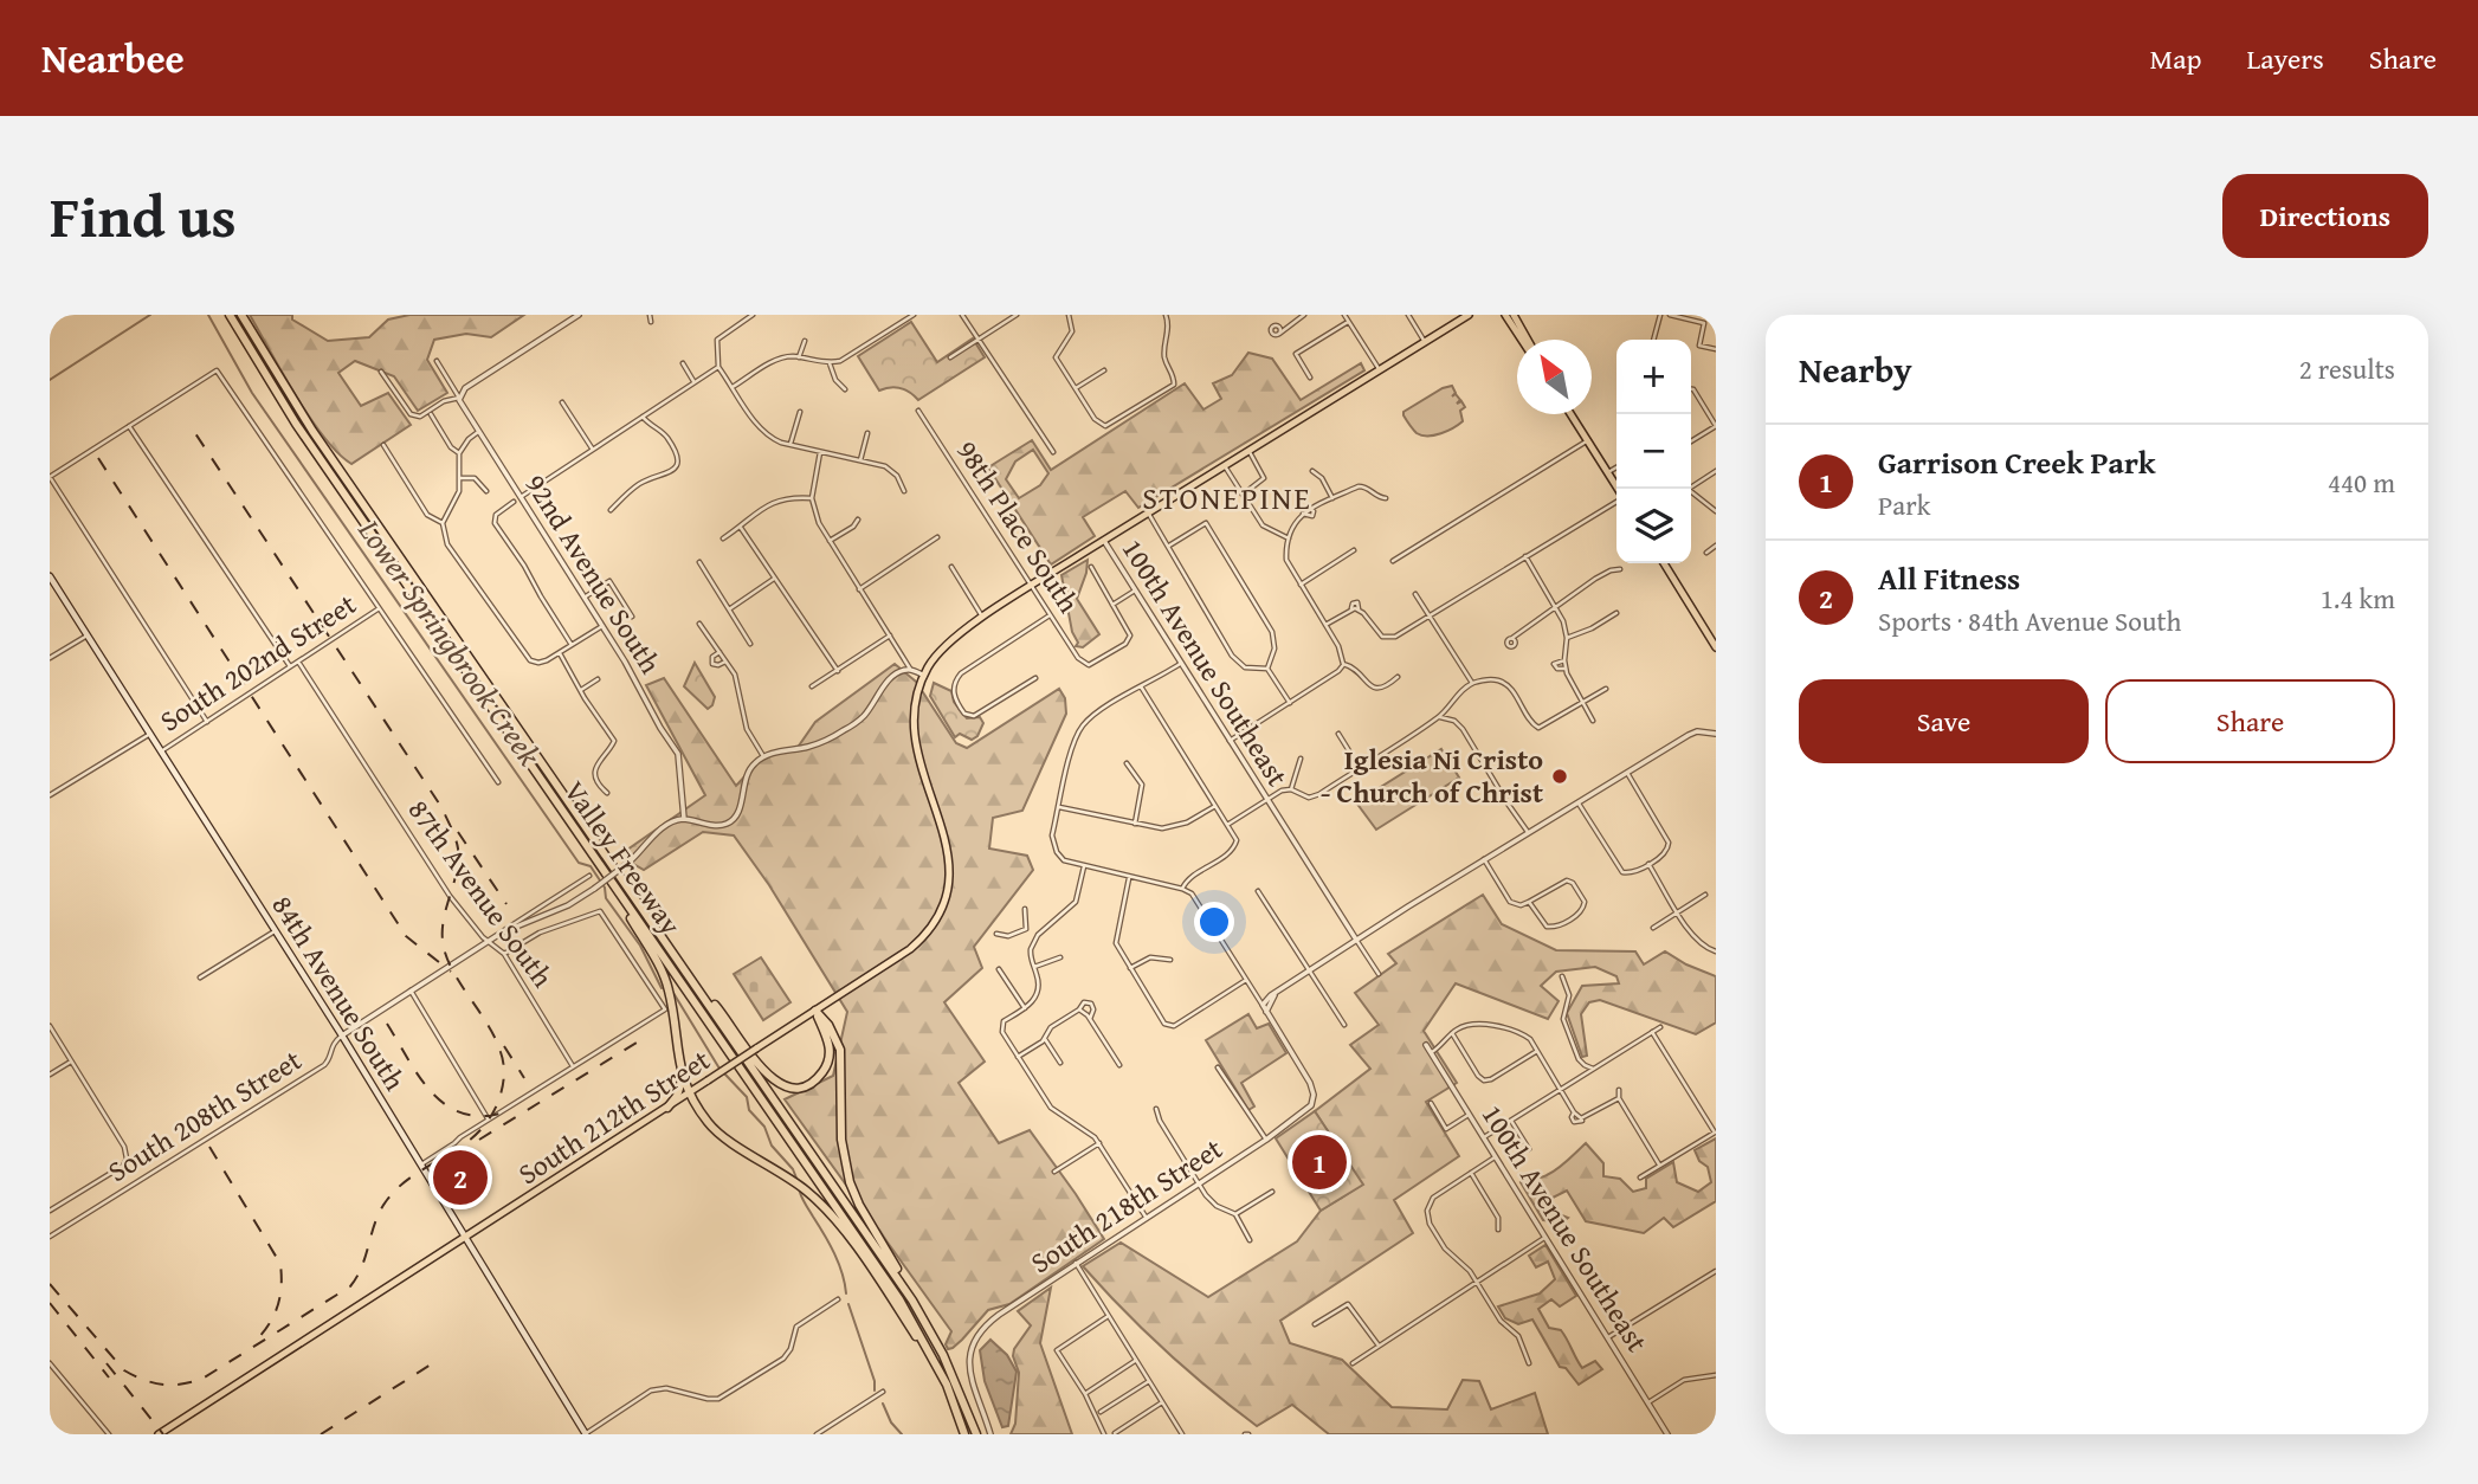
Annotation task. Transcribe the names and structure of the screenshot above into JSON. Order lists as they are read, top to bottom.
{
  "streets": {
    "highway": ["Valley Freeway"],
    "main road": ["84th Avenue South", "South 212th Street"],
    "street": [
      "98th Place South",
      "92nd Avenue South",
      "South 202nd Street",
      "100th Avenue Southeast",
      "87th Avenue South",
      "South 208th Street",
      "South 218th Street"
    ]
  },
  "crossings": [
    ["92nd Avenue South", "South 208th Street"],
    ["South 202nd Street", "87th Avenue South"],
    ["South 202nd Street", "84th Avenue South"],
    ["87th Avenue South", "South 208th Street"],
    ["84th Avenue South", "South 208th Street"],
    ["84th Avenue South", "South 212th Street"]
  ],
  "districts": ["STONEPINE"],
  "water": ["Lower Springbrook Creek"],
  "places": ["Iglesia Ni Cristo - Church of Christ"],
  "north": "top left",
  "page": {
    "header": "Nearbee",
    "nav": ["Map", "Layers", "Share"],
    "title": "Find us",
    "buttons": [
      "Directions",
      ["Save", "Share"]
    ],
    "heading": ["Nearby", "2 results"],
    "map_buttons": ["+", "−"],
    "list": [
      {
        "mark": "1",
        "name": "Garrison Creek Park",
        "note": "Park",
        "value": "440 m"
      },
      {
        "mark": "2",
        "name": "All Fitness",
        "note": "Sports · 84th Avenue South",
        "value": "1.4 km"
      }
    ],
    "pins": ["1", "2"]
  }
}
